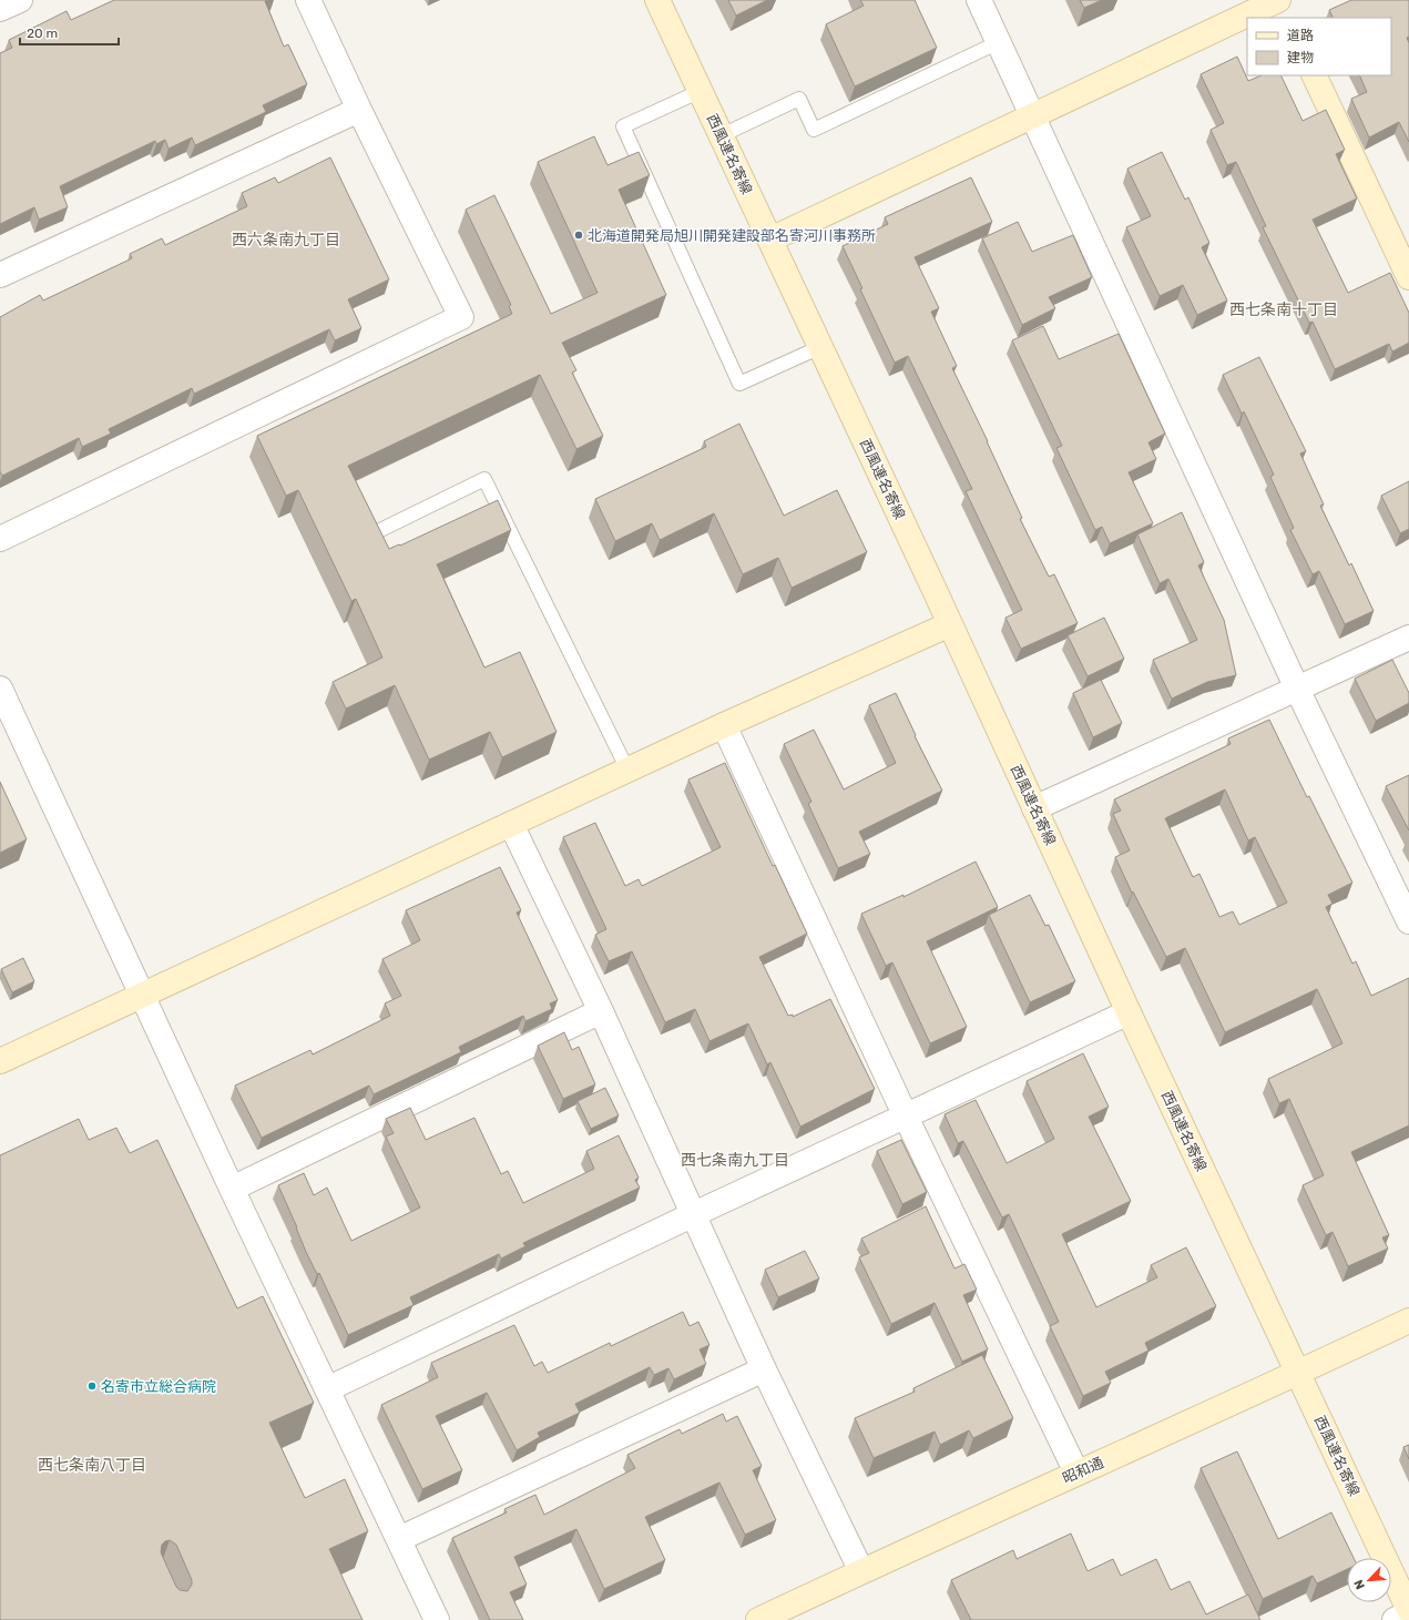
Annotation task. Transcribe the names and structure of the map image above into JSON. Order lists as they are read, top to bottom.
{
  "streets": {
    "street": ["西風連名寄線", "昭和通"]
  },
  "crossings": [
    ["西風連名寄線", "昭和通"]
  ],
  "districts": [
    "西六条南九丁目",
    "西七条南十丁目",
    "西七条南九丁目",
    "西七条南八丁目"
  ],
  "places": ["北海道開発局旭川開発建設部名寄河川事務所", "名寄市立総合病院"],
  "legend": ["道路", "建物"],
  "scale_bar": "20 m",
  "north": "bottom left"
}
